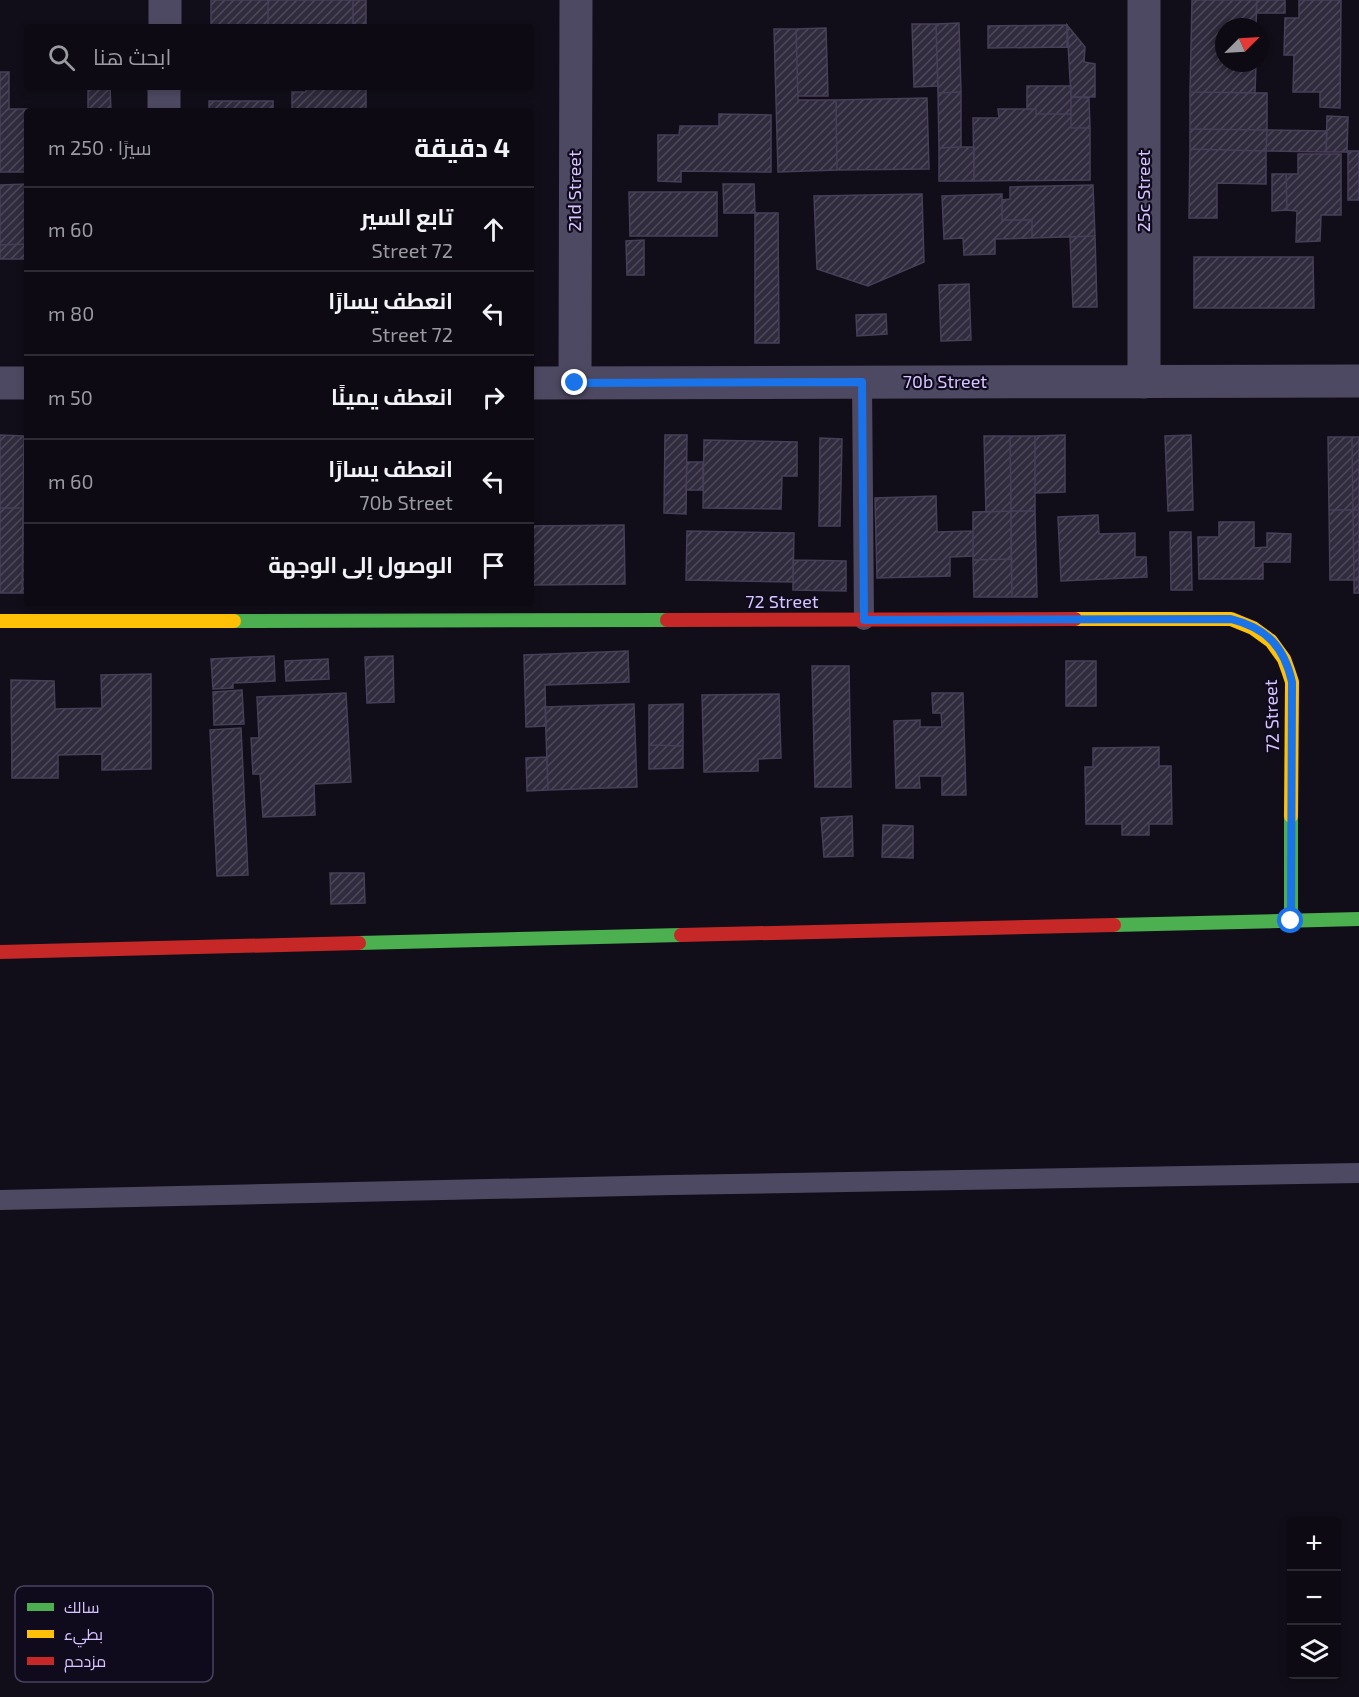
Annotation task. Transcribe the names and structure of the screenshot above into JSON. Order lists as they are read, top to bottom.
{
  "streets": {
    "street": [
      "21d Street",
      "25c Street",
      "70b Street",
      "72 Street"
    ]
  },
  "crossings": [
    ["21d Street", "70b Street"],
    ["25c Street", "70b Street"]
  ],
  "legend": ["سالك", "بطيء", "مزدحم"],
  "north": "top right",
  "page": {
    "search": "ابحث هنا",
    "heading": ["4 دقيقة", "سيرًا · 250 m"],
    "list": [
      ["تابع السير", "72 Street", "60 m"],
      ["انعطف يسارًا", "72 Street", "80 m"],
      ["انعطف يمينًا", "50 m"],
      ["انعطف يسارًا", "70b Street", "60 m"],
      "الوصول إلى الوجهة"
    ],
    "map_buttons": ["+", "−"]
  }
}
